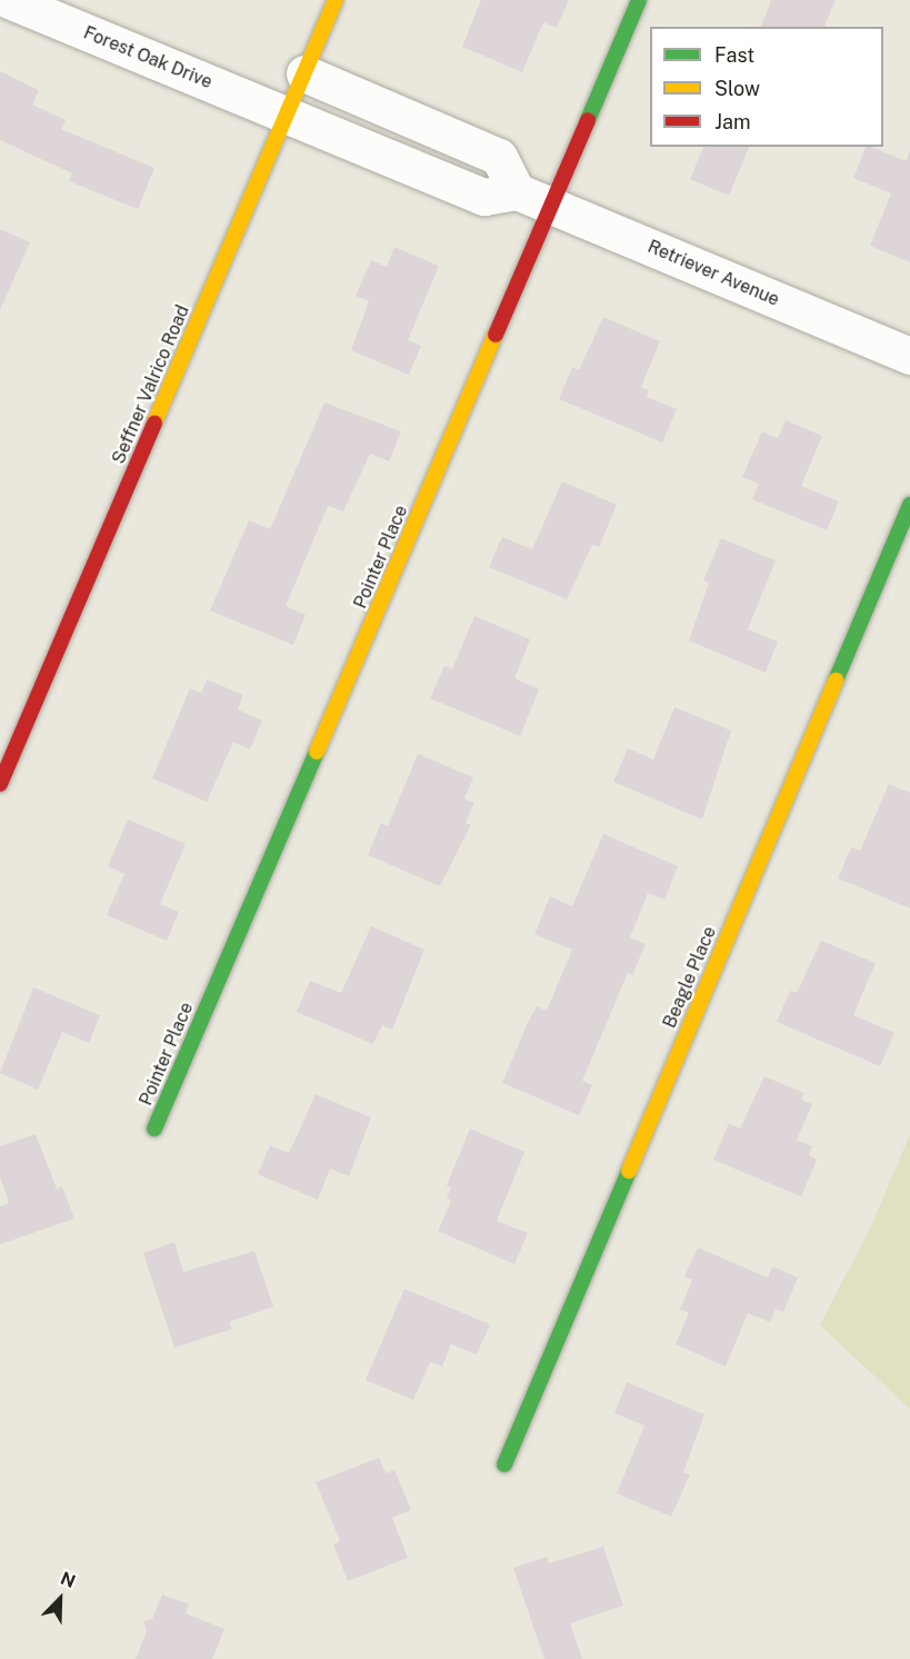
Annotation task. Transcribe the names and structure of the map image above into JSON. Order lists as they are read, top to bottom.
{
  "streets": {
    "street": [
      "Forest Oak Drive",
      "Retriever Avenue",
      "Seffner Valrico Road",
      "Pointer Place",
      "Beagle Place"
    ]
  },
  "crossings": [
    ["Forest Oak Drive", "Seffner Valrico Road"],
    ["Retriever Avenue", "Pointer Place"]
  ],
  "legend": ["Fast", "Slow", "Jam"],
  "north": "top right"
}
